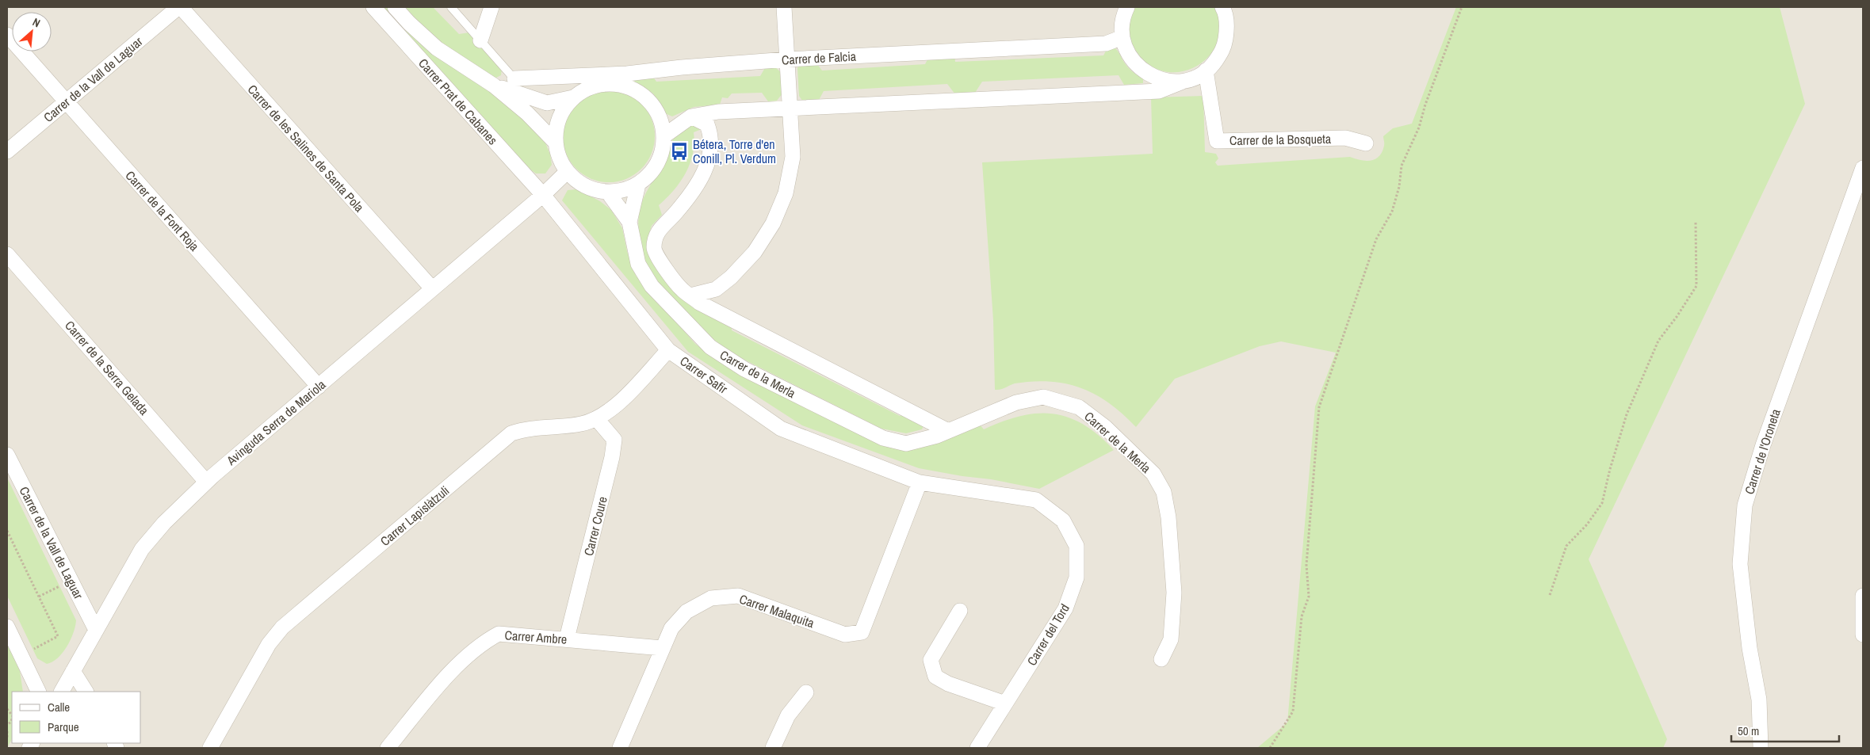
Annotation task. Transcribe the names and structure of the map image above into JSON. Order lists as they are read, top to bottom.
{
  "streets": {
    "street": [
      "Carrer de Falcia",
      "Carrer de la Vall de Laguar",
      "Carrer Prat de Cabanes",
      "Carrer de la Bosqueta",
      "Carrer de les Salines de Santa Pola",
      "Carrer de la Font Roja",
      "Carrer de la Serra Gelada",
      "Carrer de la Merla",
      "Carrer Safir",
      "Avinguda Serra de Mariola",
      "Carrer de l'Oroneta",
      "Carrer Lapislàtzuli",
      "Carrer Coure",
      "Carrer Malaquita",
      "Carrer del Tord",
      "Carrer Ambre"
    ]
  },
  "crossings": [
    ["Carrer de la Vall de Laguar", "Carrer de les Salines de Santa Pola"],
    ["Carrer de la Vall de Laguar", "Carrer de la Font Roja"],
    ["Carrer de la Vall de Laguar", "Avinguda Serra de Mariola"],
    ["Carrer Prat de Cabanes", "Carrer Safir"],
    ["Carrer Prat de Cabanes", "Avinguda Serra de Mariola"],
    ["Carrer de les Salines de Santa Pola", "Avinguda Serra de Mariola"],
    ["Carrer de la Font Roja", "Avinguda Serra de Mariola"],
    ["Carrer de la Serra Gelada", "Avinguda Serra de Mariola"],
    ["Carrer de la Merla", "Avinguda Serra de Mariola"],
    ["Carrer Safir", "Avinguda Serra de Mariola"],
    ["Carrer Safir", "Carrer Lapislàtzuli"],
    ["Carrer Safir", "Carrer Malaquita"],
    ["Carrer Safir", "Carrer del Tord"],
    ["Carrer Lapislàtzuli", "Carrer Coure"],
    ["Carrer Coure", "Carrer Ambre"],
    ["Carrer Malaquita", "Carrer del Tord"],
    ["Carrer Malaquita", "Carrer Ambre"]
  ],
  "places": {
    "bus stop": ["Bétera, Torre d'en Conill, Pl. Verdum"]
  },
  "legend": ["Calle", "Parque"],
  "scale_bar": "50 m",
  "north": "top right"
}
